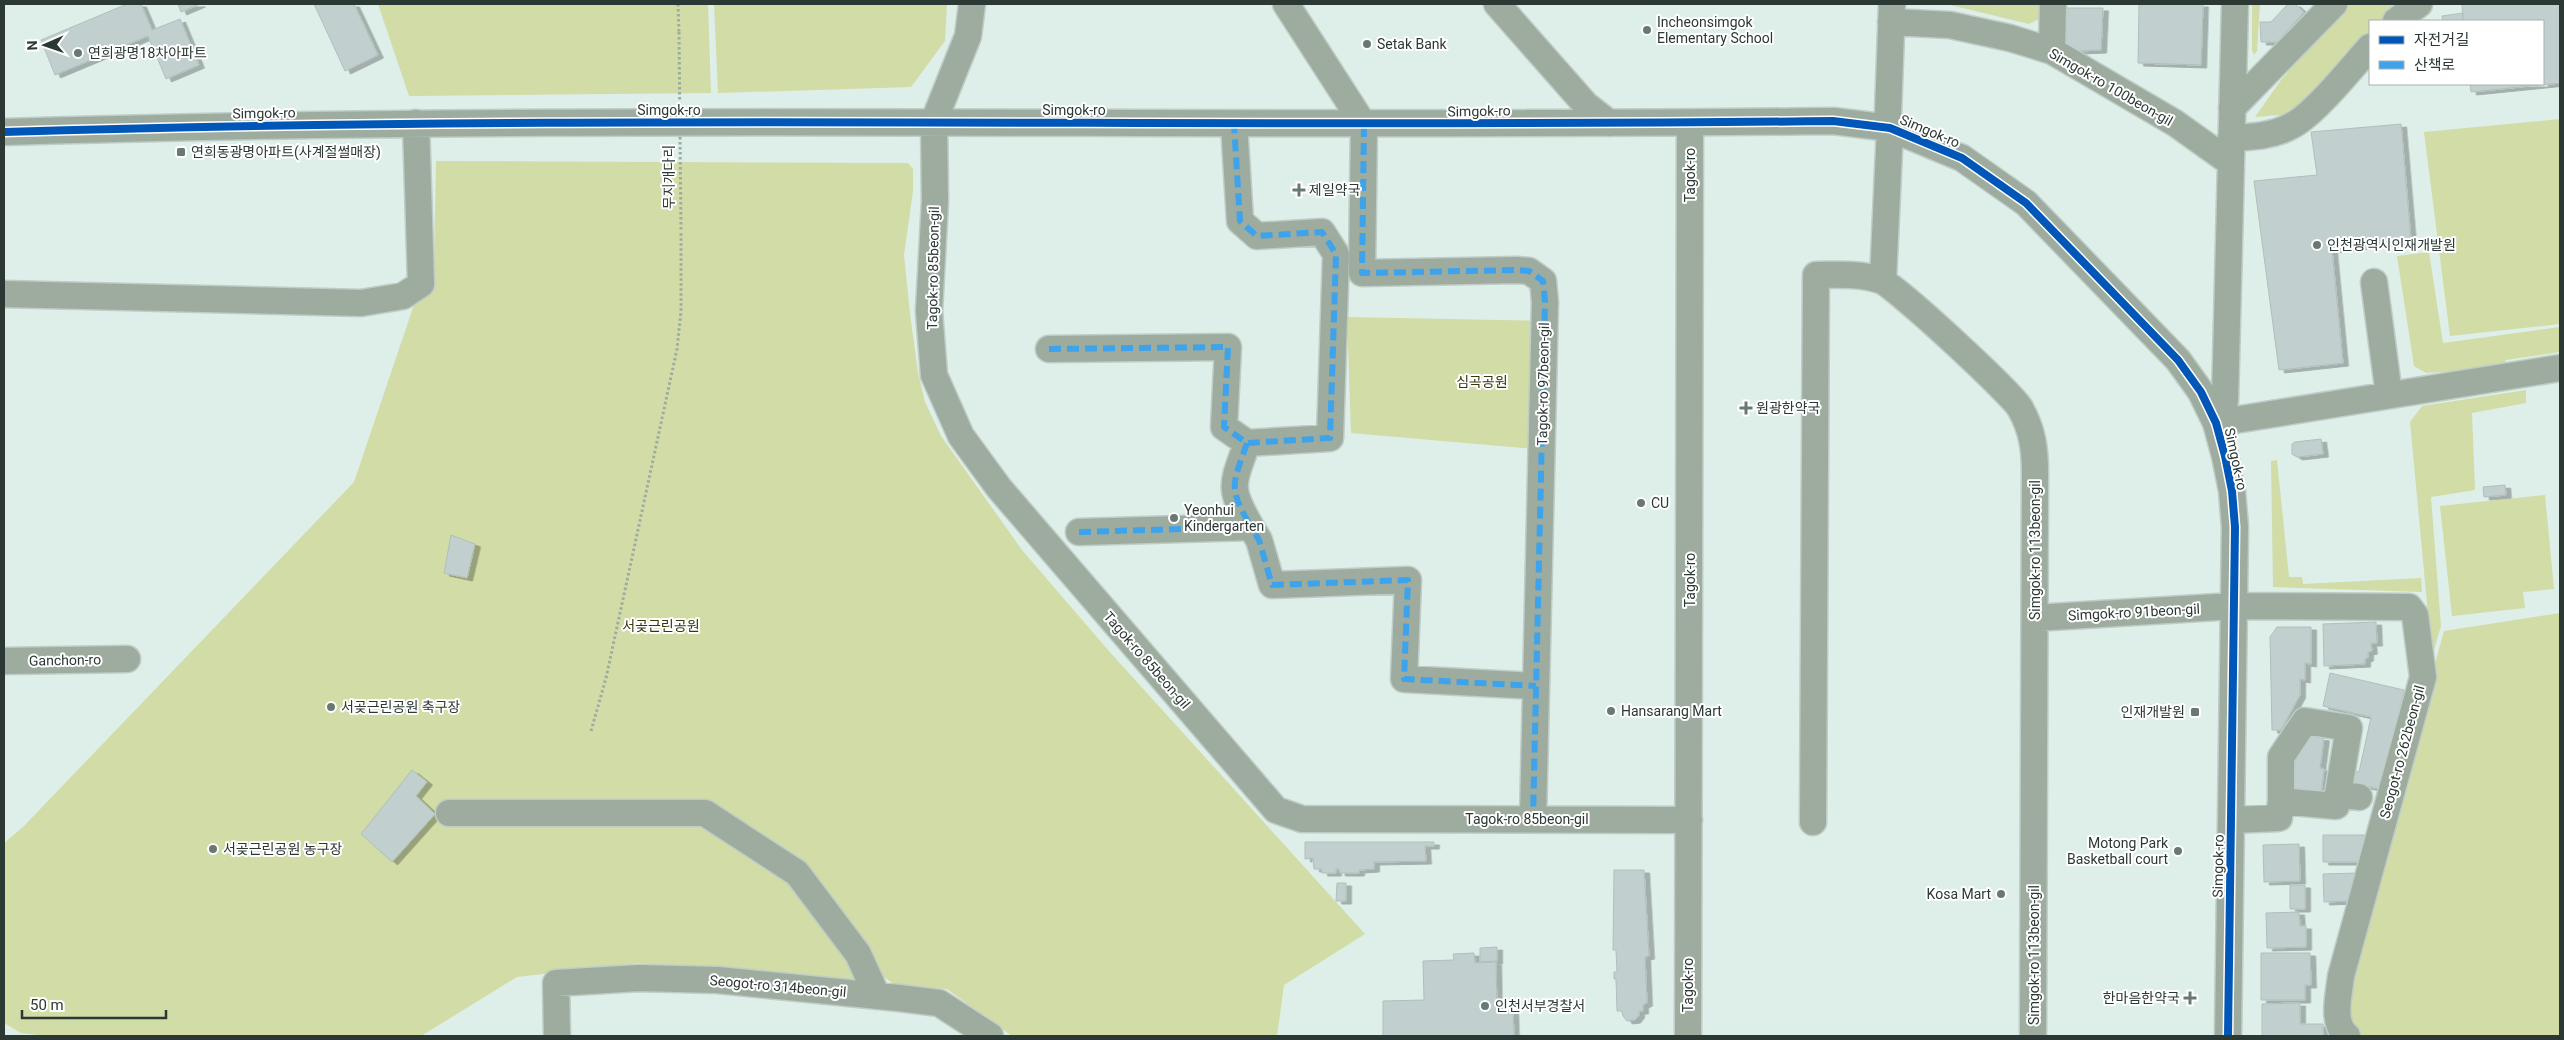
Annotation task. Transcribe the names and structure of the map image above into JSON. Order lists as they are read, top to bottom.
{
  "streets": {
    "street": [
      "Simgok-ro 100beon-gil",
      "Simgok-ro",
      "Tagok-ro",
      "Tagok-ro 85beon-gil",
      "Tagok-ro 97beon-gil",
      "Simgok-ro 113beon-gil",
      "Simgok-ro 91beon-gil",
      "Ganchon-ro",
      "Seogot-ro 262beon-gil",
      "Seogot-ro 314beon-gil"
    ],
    "path": ["무지개다리"]
  },
  "crossings": [
    ["Simgok-ro", "Tagok-ro"],
    ["Simgok-ro", "Tagok-ro 85beon-gil"],
    ["Simgok-ro", "Tagok-ro 97beon-gil"],
    ["Simgok-ro", "Simgok-ro 91beon-gil"],
    ["Simgok-ro", "Seogot-ro 262beon-gil"],
    ["Tagok-ro", "Tagok-ro 85beon-gil"],
    ["Tagok-ro 85beon-gil", "Tagok-ro 97beon-gil"],
    ["Simgok-ro 113beon-gil", "Simgok-ro 91beon-gil"],
    ["Simgok-ro 91beon-gil", "Seogot-ro 262beon-gil"]
  ],
  "parks": ["심곡공원", "서곶근린공원"],
  "places": {
    "other": [
      "Incheonsimgok Elementary School",
      "Setak Bank",
      "연희광명18차아파트",
      "인천광역시인재개발원",
      "CU",
      "Yeonhui Kindergarten",
      "서곶근린공원 축구장",
      "Hansarang Mart",
      "서곶근린공원 농구장",
      "Motong Park Basketball court",
      "Kosa Mart",
      "인천서부경찰서"
    ],
    "transit": ["연희동광명아파트(사계절썰매장)", "인재개발원"],
    "health": ["제일약국", "원광한약국", "한마음한약국"]
  },
  "legend": ["자전거길", "산책로"],
  "scale_bar": "50 m",
  "north": "left"
}
